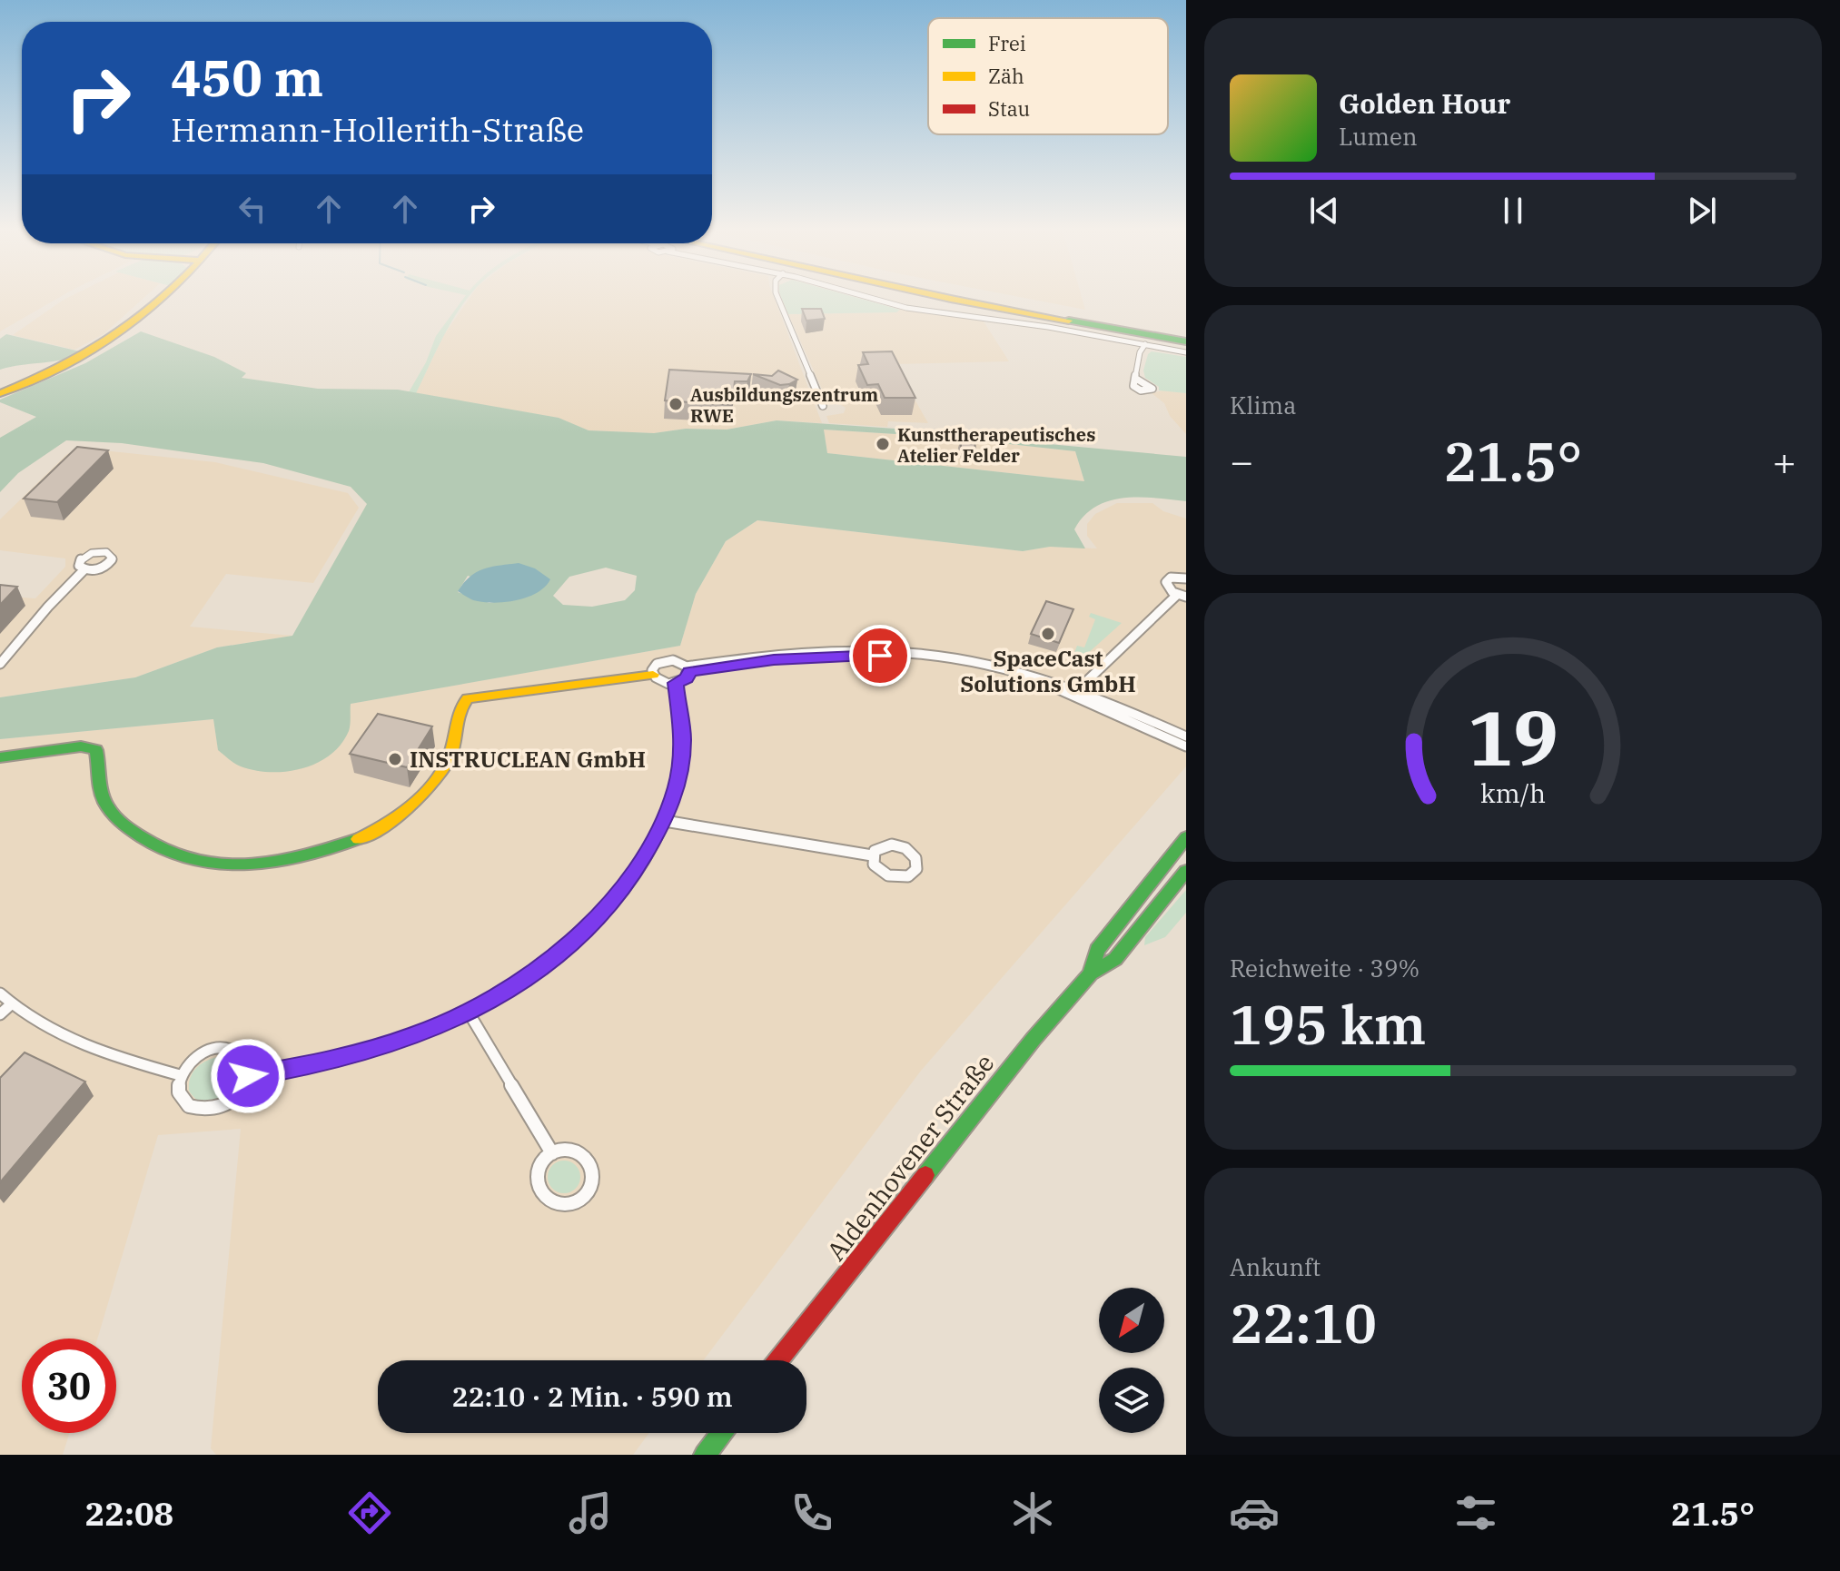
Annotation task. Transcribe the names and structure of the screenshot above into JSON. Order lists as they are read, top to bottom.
{
  "streets": {
    "main road": ["Aldenhovener Straße"]
  },
  "places": [
    "Ausbildungszentrum RWE",
    "Kunsttherapeutisches Atelier Felder",
    "SpaceCast Solutions GmbH",
    "INSTRUCLEAN GmbH"
  ],
  "legend": ["Frei", "Zäh", "Stau"],
  "north": "bottom left",
  "page": {
    "turn": ["450 m", "Hermann-Hollerith-Straße"],
    "song": ["Golden Hour", "Lumen"],
    "tile": [
      "Klima",
      ["Reichweite · 39%", "195 km"],
      ["Ankunft", "22:10"]
    ],
    "heat": ["−", "21.5°", "+"],
    "limit": "30",
    "trip": "22:10 · 2 Min. · 590 m",
    "tabs": ["22:08", "21.5°"],
    "gauge": ["19", "km/h"]
  }
}
